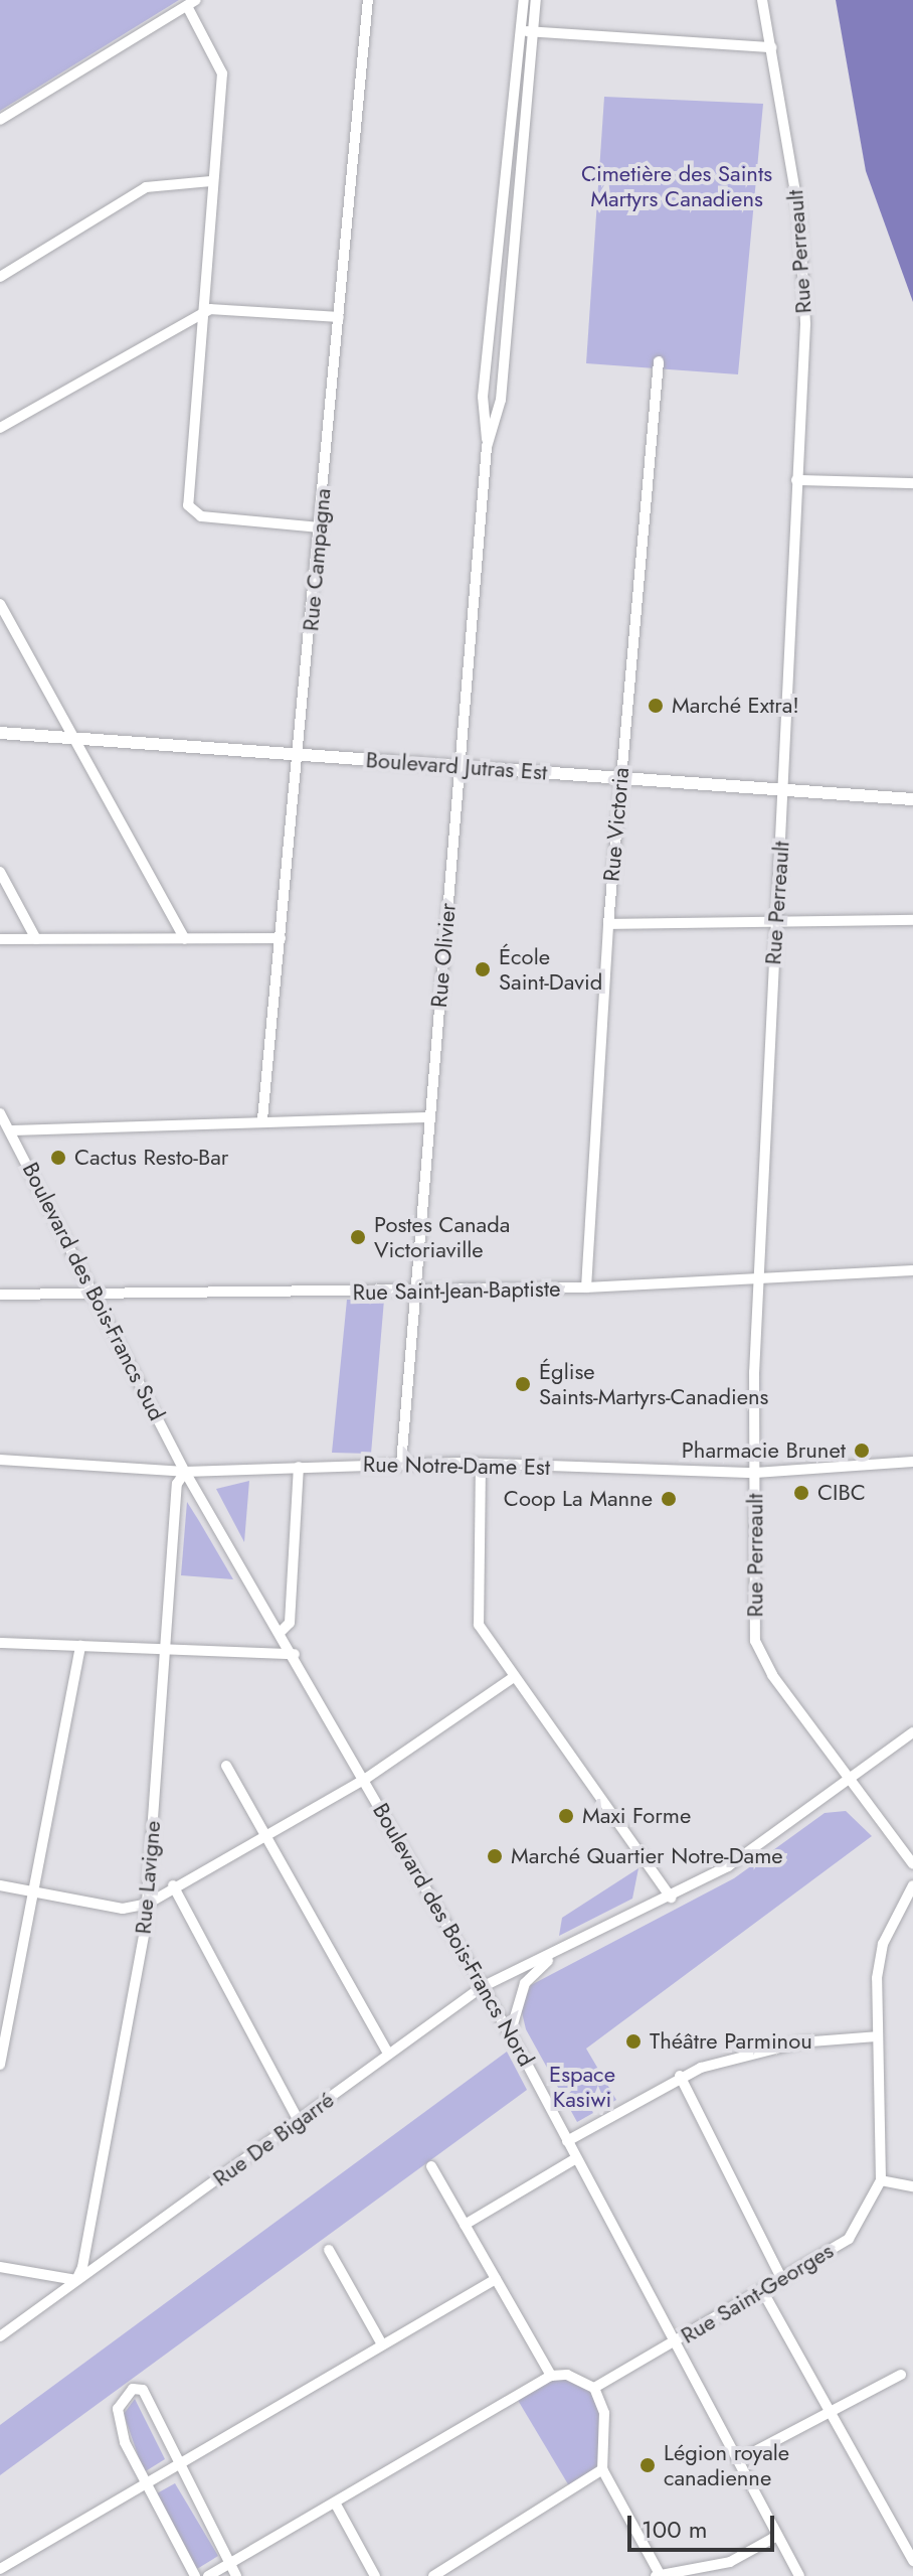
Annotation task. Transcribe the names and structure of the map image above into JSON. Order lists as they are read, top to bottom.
{
  "streets": {
    "main road": ["Boulevard Jutras Est"],
    "street": [
      "Rue Perreault",
      "Rue Campagna",
      "Rue Victoria",
      "Rue Olivier",
      "Rue Saint-Jean-Baptiste",
      "Boulevard des Bois-Francs Sud",
      "Rue Notre-Dame Est",
      "Rue Lavigne",
      "Boulevard des Bois-Francs Nord",
      "Rue De Bigarré",
      "Rue Saint-Georges"
    ]
  },
  "crossings": [
    ["Rue Perreault", "Boulevard Jutras Est"],
    ["Rue Perreault", "Rue Saint-Jean-Baptiste"],
    ["Rue Perreault", "Rue Notre-Dame Est"],
    ["Rue Perreault", "Rue De Bigarré"],
    ["Rue Campagna", "Boulevard Jutras Est"],
    ["Boulevard Jutras Est", "Rue Victoria"],
    ["Boulevard Jutras Est", "Rue Olivier"],
    ["Rue Victoria", "Rue Saint-Jean-Baptiste"],
    ["Rue Olivier", "Rue Saint-Jean-Baptiste"],
    ["Rue Olivier", "Rue Notre-Dame Est"],
    ["Rue Saint-Jean-Baptiste", "Boulevard des Bois-Francs Sud"],
    ["Boulevard des Bois-Francs Sud", "Rue Notre-Dame Est"],
    ["Boulevard des Bois-Francs Sud", "Rue Lavigne"],
    ["Boulevard des Bois-Francs Sud", "Boulevard des Bois-Francs Nord"],
    ["Rue Notre-Dame Est", "Rue Lavigne"],
    ["Rue Notre-Dame Est", "Boulevard des Bois-Francs Nord"],
    ["Rue Lavigne", "Boulevard des Bois-Francs Nord"],
    ["Rue Lavigne", "Rue De Bigarré"],
    ["Boulevard des Bois-Francs Nord", "Rue De Bigarré"],
    ["Boulevard des Bois-Francs Nord", "Rue Saint-Georges"]
  ],
  "parks": ["Cimetière des Saints Martyrs Canadiens", "Espace Kasiwi"],
  "places": [
    "Marché Extra!",
    "École Saint-David",
    "Cactus Resto-Bar",
    "Postes Canada Victoriaville",
    "Église Saints-Martyrs-Canadiens",
    "Pharmacie Brunet",
    "CIBC",
    "Coop La Manne",
    "Maxi Forme",
    "Marché Quartier Notre-Dame",
    "Théâtre Parminou",
    "Légion royale canadienne"
  ],
  "scale_bar": "100 m"
}
